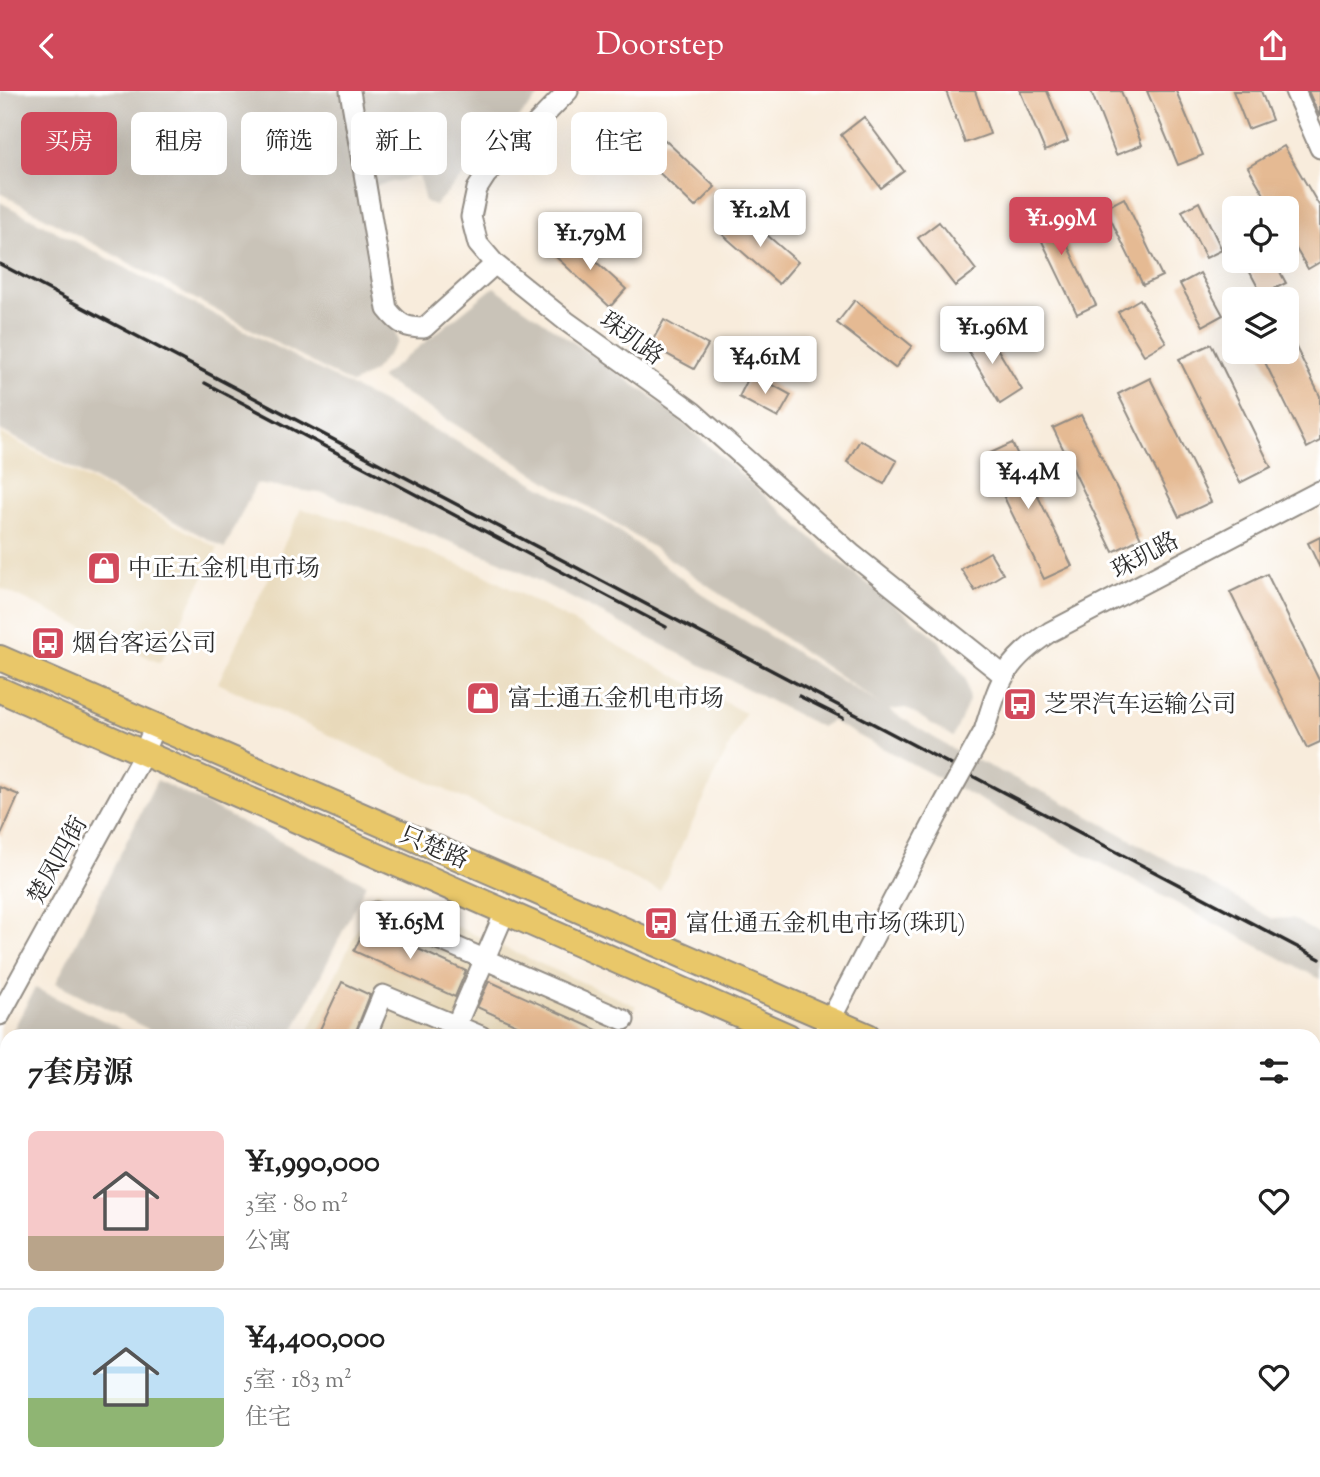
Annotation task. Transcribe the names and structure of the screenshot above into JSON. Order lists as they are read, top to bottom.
{
  "streets": {
    "main road": ["只楚路"],
    "street": ["珠玑路", "楚凤四街"]
  },
  "crossings": [
    ["珠玑路", "只楚路"],
    ["只楚路", "楚凤四街"]
  ],
  "places": {
    "shop": ["中正五金机电市场", "富士通五金机电市场"],
    "bus stop": ["烟台客运公司", "芝罘汽车运输公司", "富仕通五金机电市场(珠玑)"]
  },
  "page": {
    "header": "Doorstep",
    "chip": [
      "买房",
      "租房",
      "筛选",
      "新上",
      "公寓",
      "住宅"
    ],
    "price": [
      "¥1.2M",
      "¥1.99M",
      "¥1.79M",
      "¥1.96M",
      "¥4.61M",
      "¥4.4M",
      "¥1.65M"
    ],
    "heading": "7套房源",
    "list": [
      {
        "name": "¥1,990,000",
        "note": "3室 · 80 m² · 公寓"
      },
      {
        "name": "¥4,400,000",
        "note": "5室 · 183 m² · 住宅"
      }
    ]
  }
}
